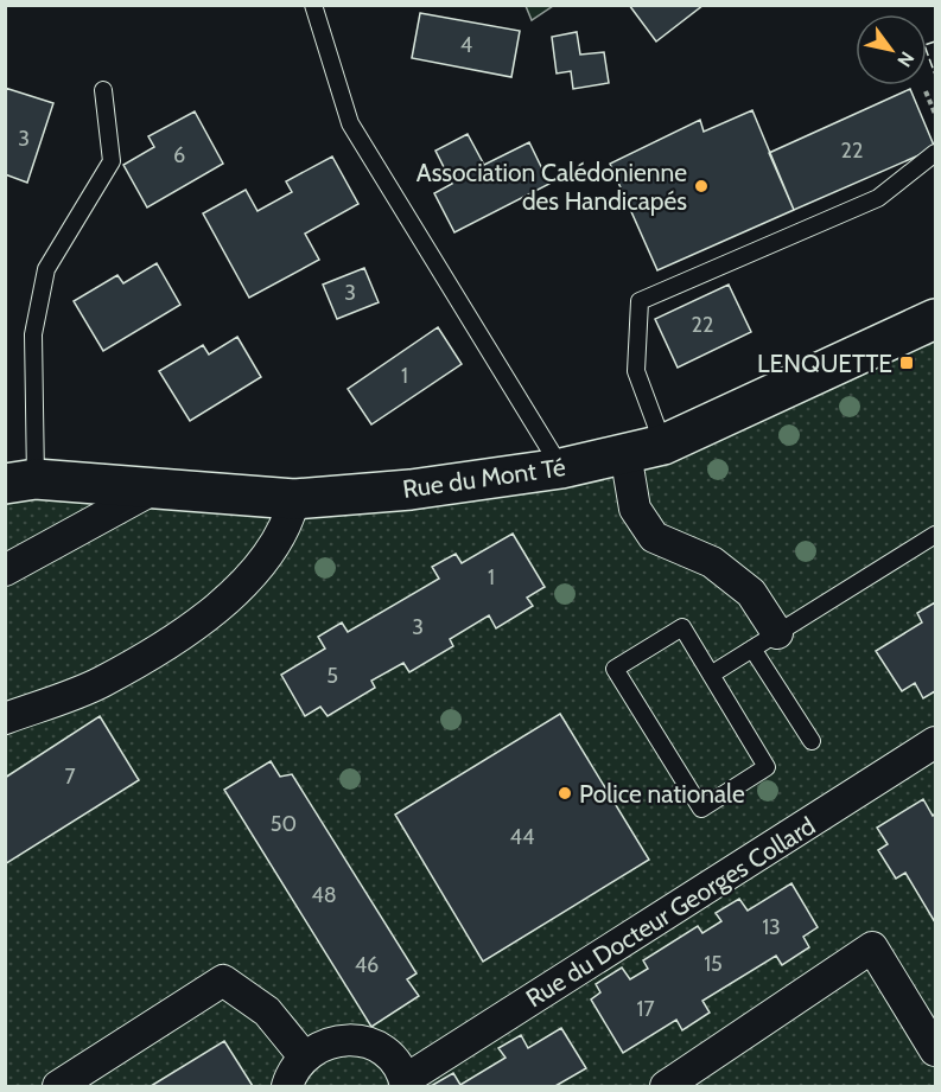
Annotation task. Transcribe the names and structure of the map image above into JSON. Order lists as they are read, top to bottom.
{
  "streets": {
    "street": ["Rue du Mont Té", "Rue du Docteur Georges Collard"]
  },
  "places": {
    "other": ["Association Calédonienne des Handicapés", "Police nationale"],
    "transit": ["LENQUETTE"]
  },
  "house_numbers": [
    "4",
    "3",
    "22",
    "6",
    "3",
    "22",
    "1",
    "1",
    "3",
    "5",
    "7",
    "50",
    "44",
    "48",
    "13",
    "15",
    "46",
    "17"
  ],
  "north": "bottom right"
}
